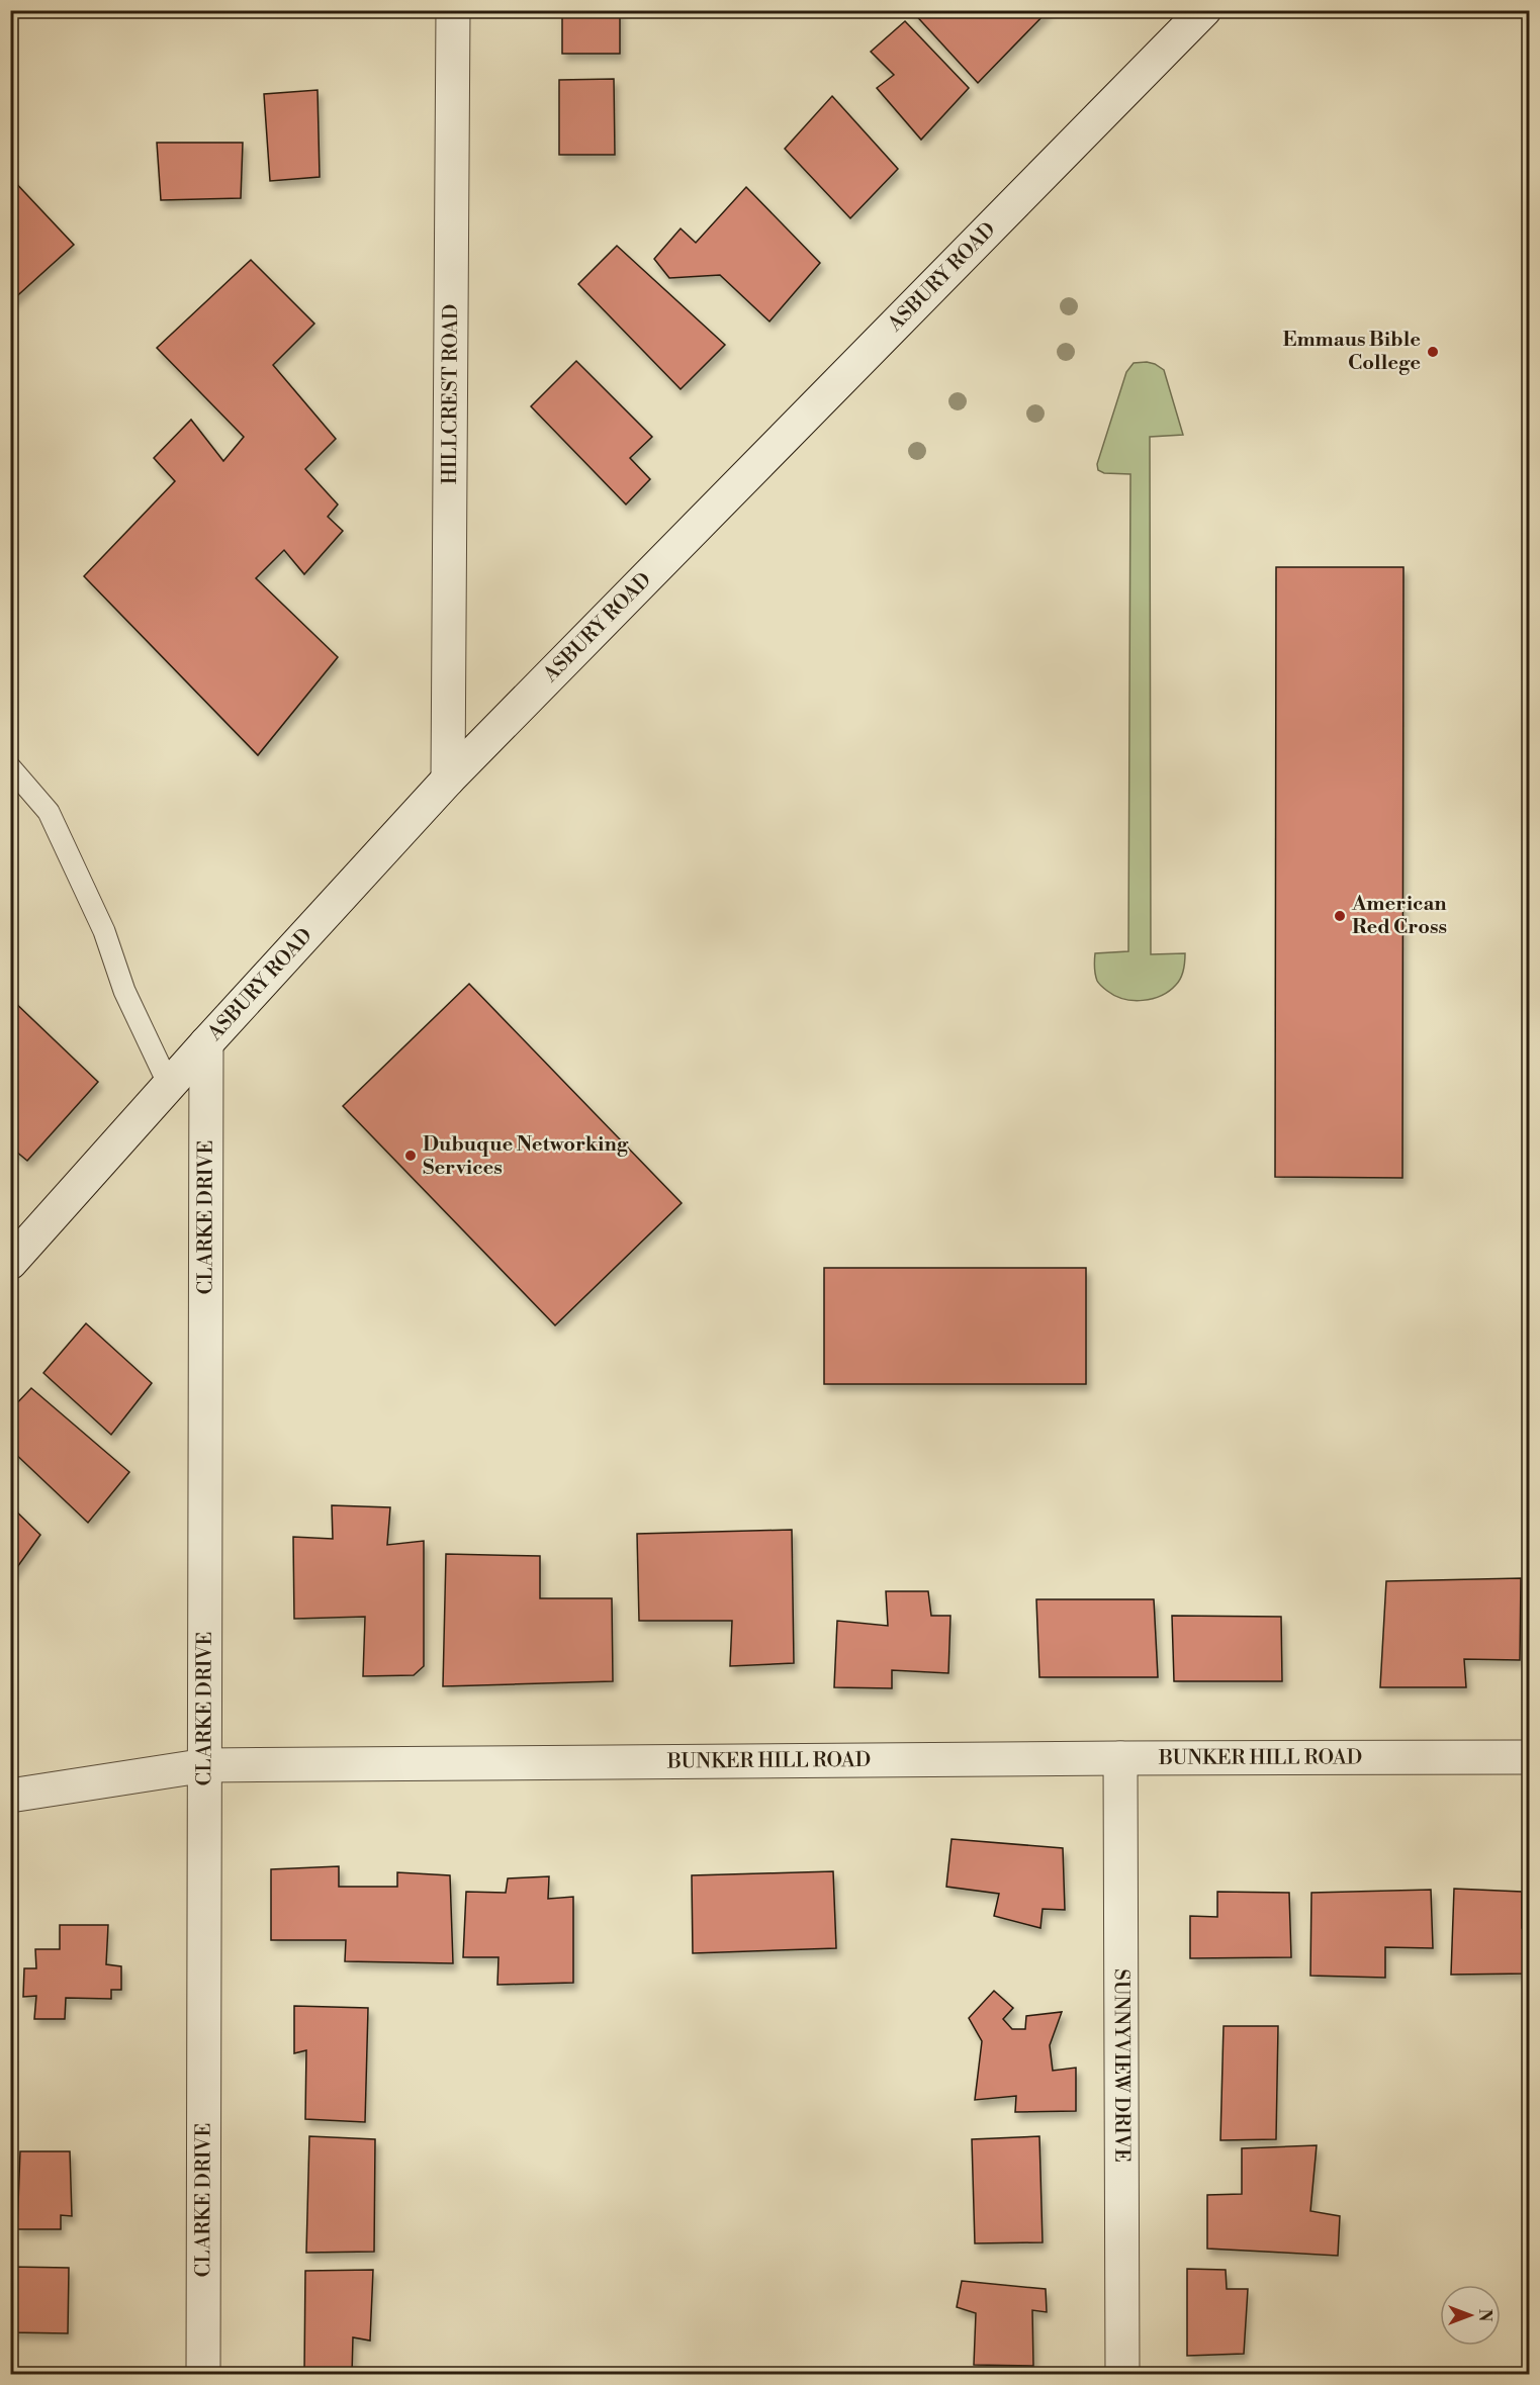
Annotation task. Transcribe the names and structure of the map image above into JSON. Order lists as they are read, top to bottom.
{
  "streets": {
    "street": [
      "ASBURY ROAD",
      "HILLCREST ROAD",
      "CLARKE DRIVE",
      "BUNKER HILL ROAD",
      "SUNNYVIEW DRIVE"
    ]
  },
  "crossings": [
    ["ASBURY ROAD", "HILLCREST ROAD"],
    ["ASBURY ROAD", "CLARKE DRIVE"],
    ["CLARKE DRIVE", "BUNKER HILL ROAD"],
    ["BUNKER HILL ROAD", "SUNNYVIEW DRIVE"]
  ],
  "places": ["Emmaus Bible College", "American Red Cross", "Dubuque Networking Services"],
  "north": "right"
}
